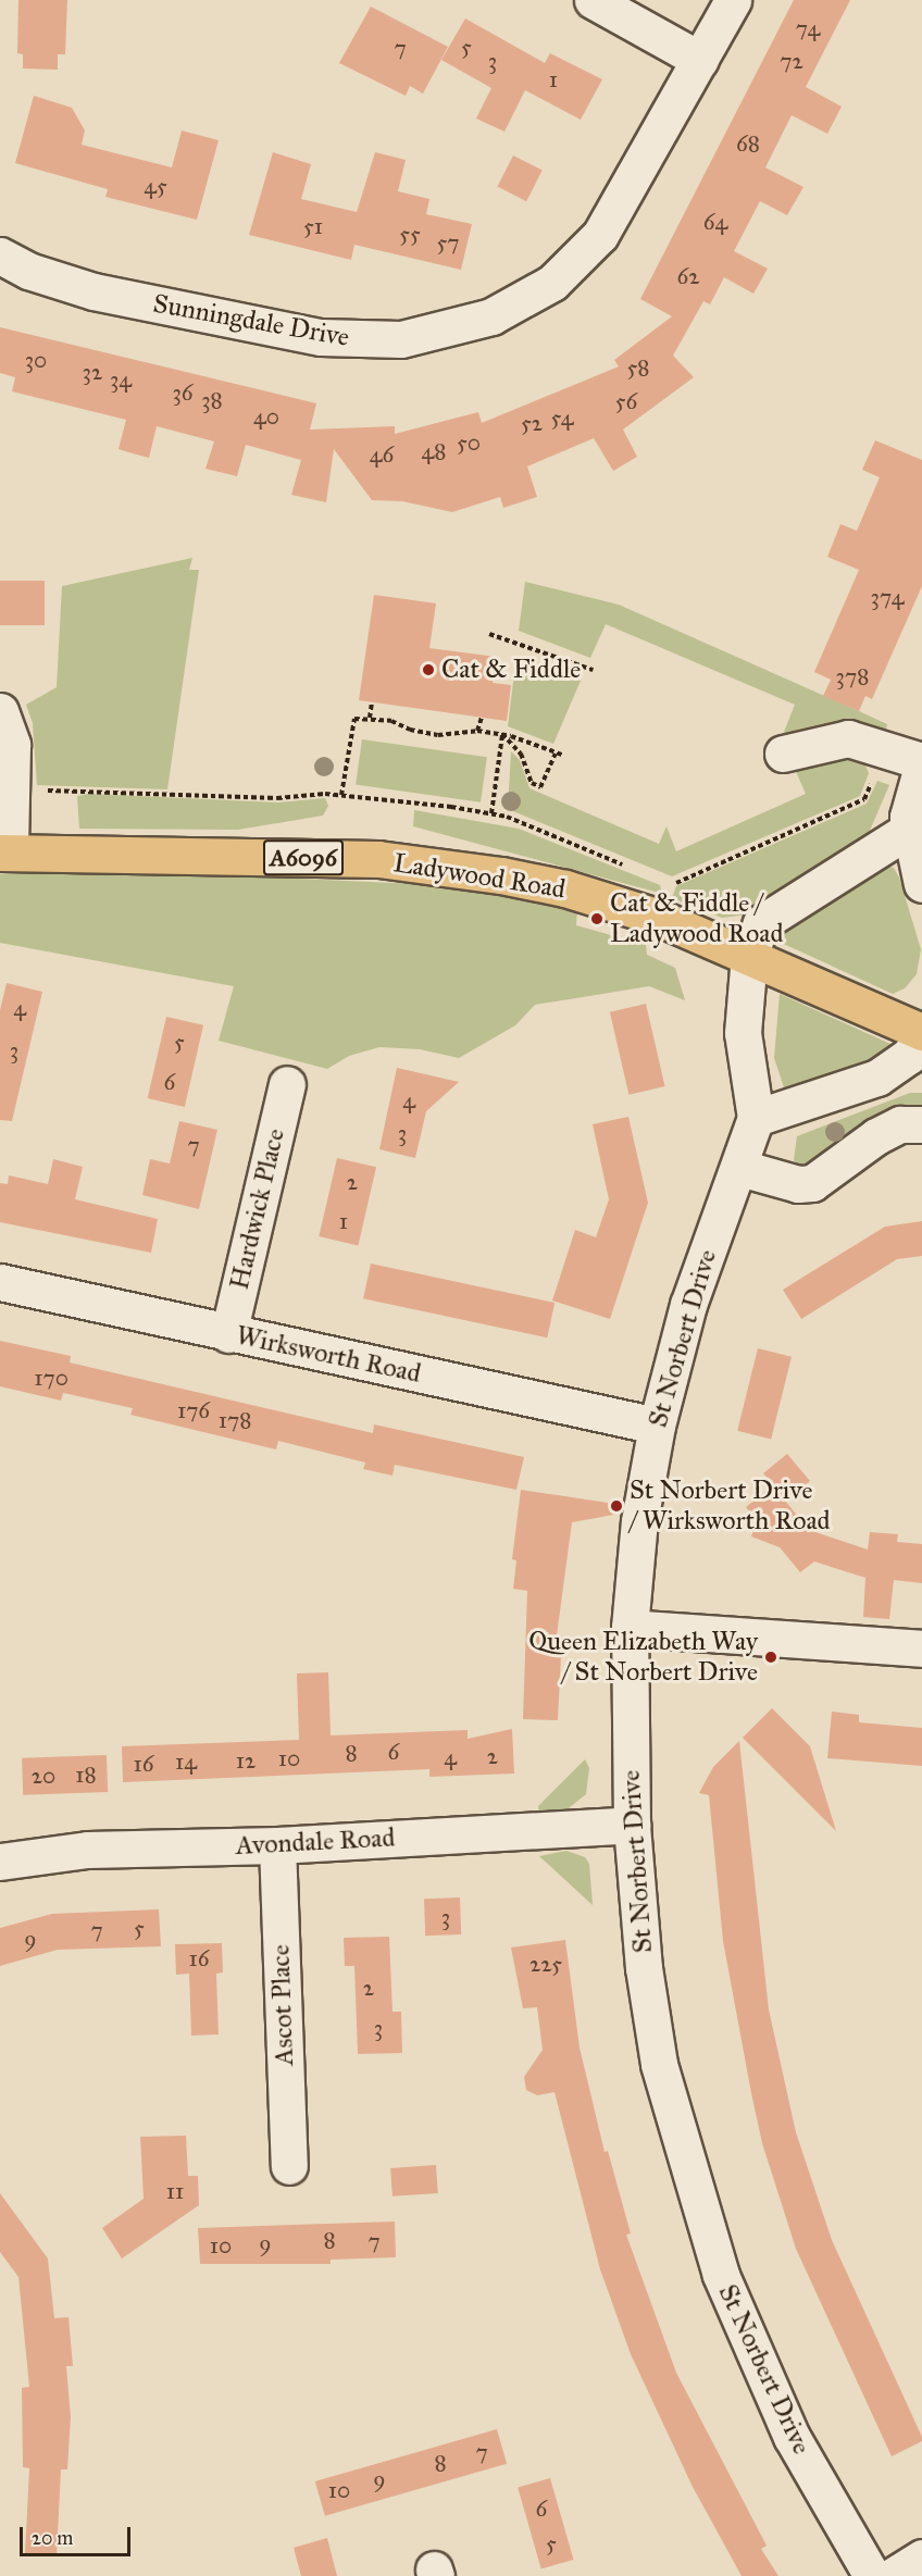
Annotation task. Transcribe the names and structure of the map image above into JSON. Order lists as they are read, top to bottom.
{
  "streets": {
    "main road": ["A6096", "Ladywood Road"],
    "street": [
      "Sunningdale Drive",
      "Hardwick Place",
      "St Norbert Drive",
      "Wirksworth Road",
      "Avondale Road",
      "Ascot Place"
    ]
  },
  "crossings": [
    ["Ladywood Road", "St Norbert Drive"],
    ["Hardwick Place", "Wirksworth Road"],
    ["St Norbert Drive", "Wirksworth Road"],
    ["St Norbert Drive", "Avondale Road"],
    ["Avondale Road", "Ascot Place"]
  ],
  "places": [
    "Cat & Fiddle",
    "Cat & Fiddle / Ladywood Road",
    "St Norbert Drive / Wirksworth Road",
    "Queen Elizabeth Way / St Norbert Drive"
  ],
  "house_numbers": [
    "74",
    "5",
    "7",
    "3",
    "72",
    "1",
    "68",
    "45",
    "64",
    "51",
    "55",
    "57",
    "62",
    "30",
    "58",
    "32",
    "34",
    "36",
    "38",
    "56",
    "40",
    "54",
    "52",
    "50",
    "48",
    "46",
    "374",
    "378",
    "4",
    "5",
    "3",
    "6",
    "4",
    "3",
    "7",
    "2",
    "1",
    "170",
    "176",
    "178",
    "6",
    "8",
    "2",
    "4",
    "10",
    "12",
    "14",
    "16",
    "18",
    "20",
    "3",
    "5",
    "7",
    "9",
    "16",
    "225",
    "2",
    "3",
    "11",
    "8",
    "7",
    "9",
    "10",
    "7",
    "8",
    "9",
    "10",
    "6",
    "5"
  ],
  "scale_bar": "20 m"
}
